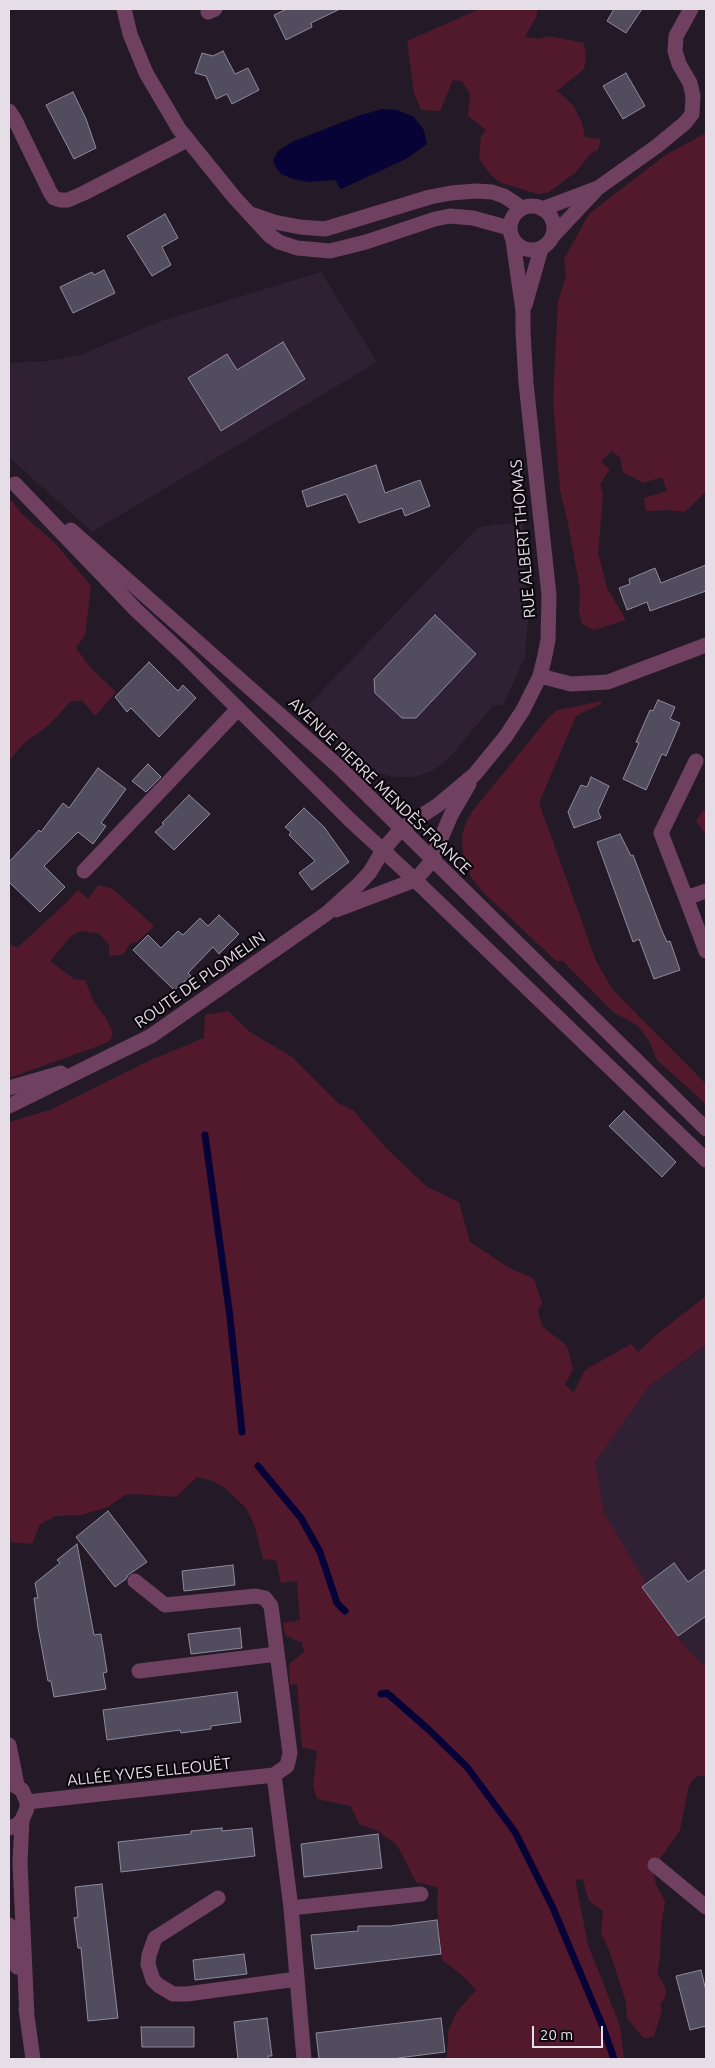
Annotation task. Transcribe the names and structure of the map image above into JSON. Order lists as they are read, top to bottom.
{
  "streets": {
    "street": [
      "RUE ALBERT THOMAS",
      "AVENUE PIERRE MENDÈS-FRANCE",
      "ROUTE DE PLOMELIN",
      "ALLÉE YVES ELLEOUËT"
    ]
  },
  "crossings": [
    ["RUE ALBERT THOMAS", "AVENUE PIERRE MENDÈS-FRANCE"],
    ["RUE ALBERT THOMAS", "ROUTE DE PLOMELIN"],
    ["AVENUE PIERRE MENDÈS-FRANCE", "ROUTE DE PLOMELIN"]
  ],
  "scale_bar": "20 m"
}
